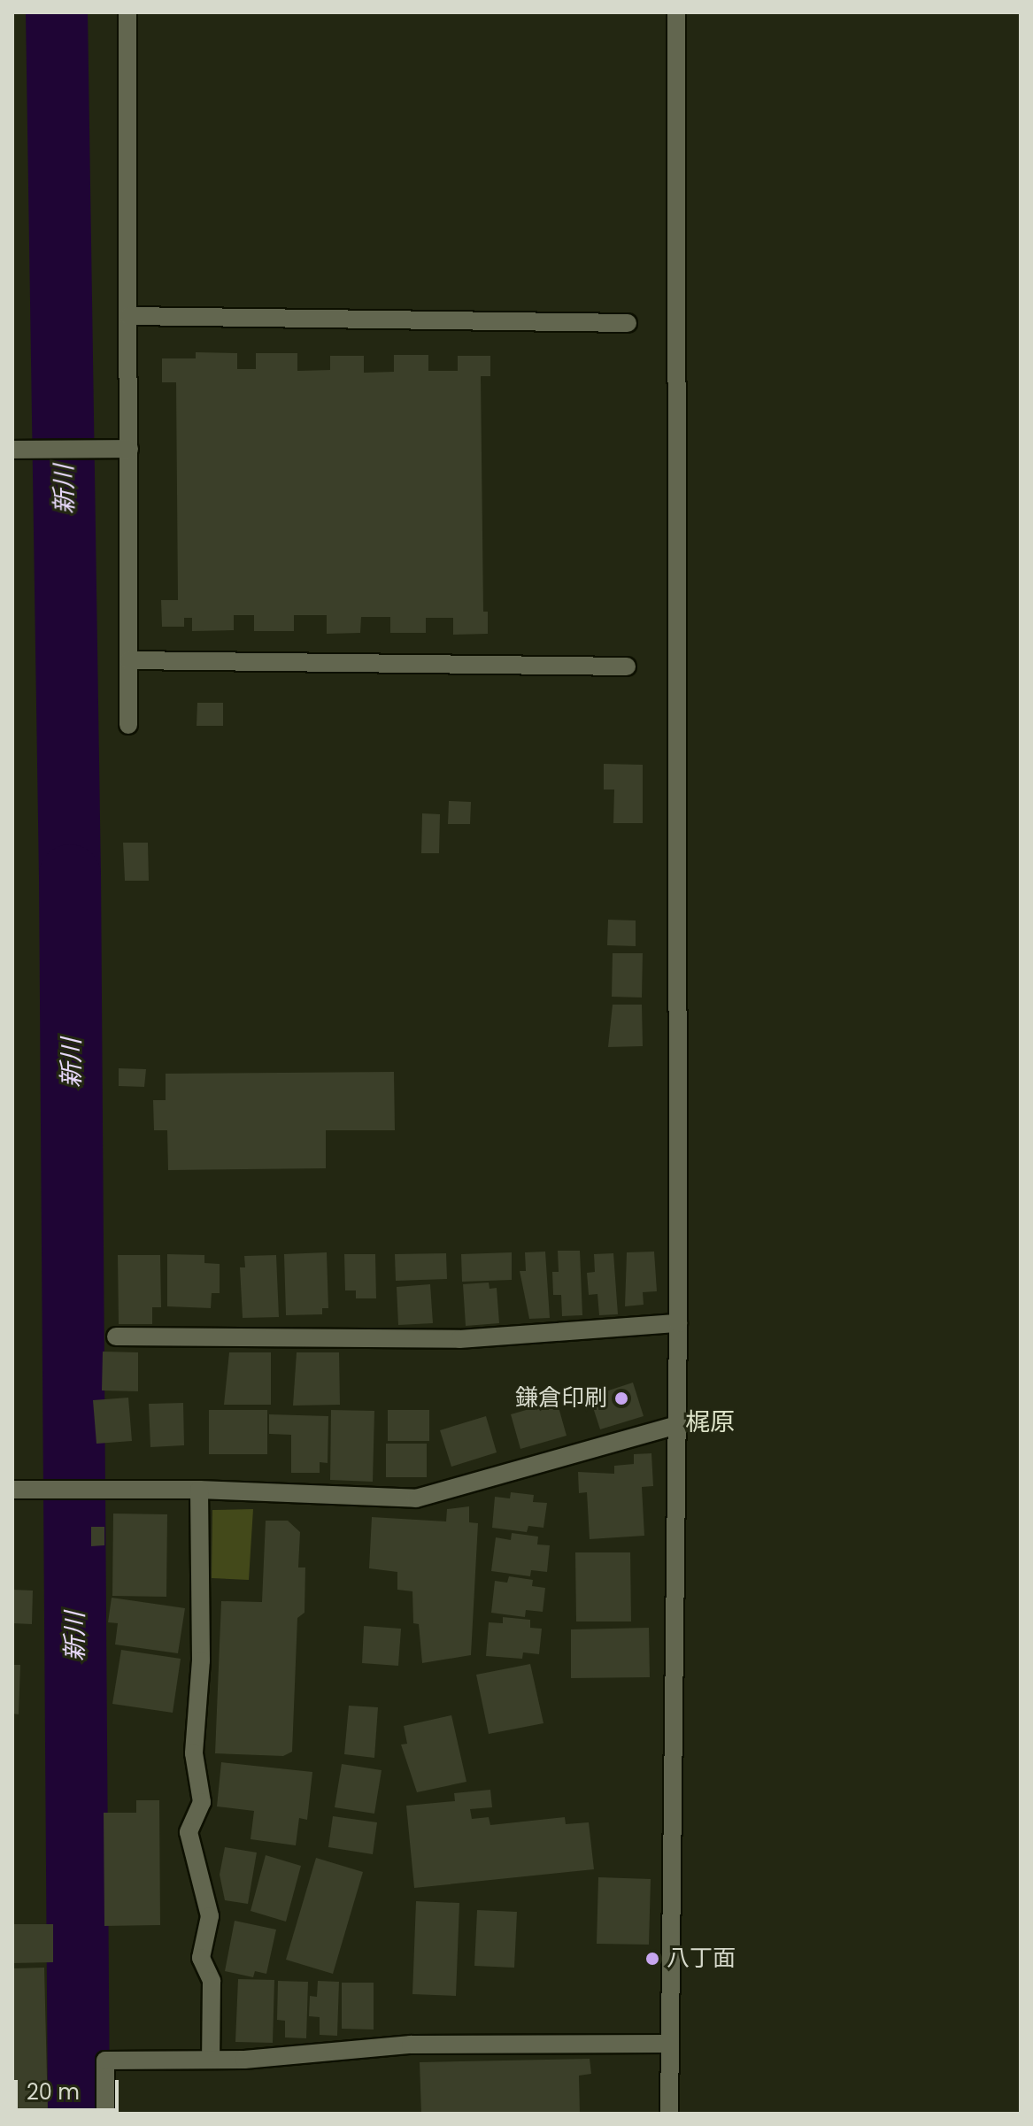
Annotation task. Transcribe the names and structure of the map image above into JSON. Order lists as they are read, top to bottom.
{
  "districts": ["梶原"],
  "water": ["新川"],
  "places": ["鎌倉印刷", "八丁面"],
  "scale_bar": "20 m"
}
